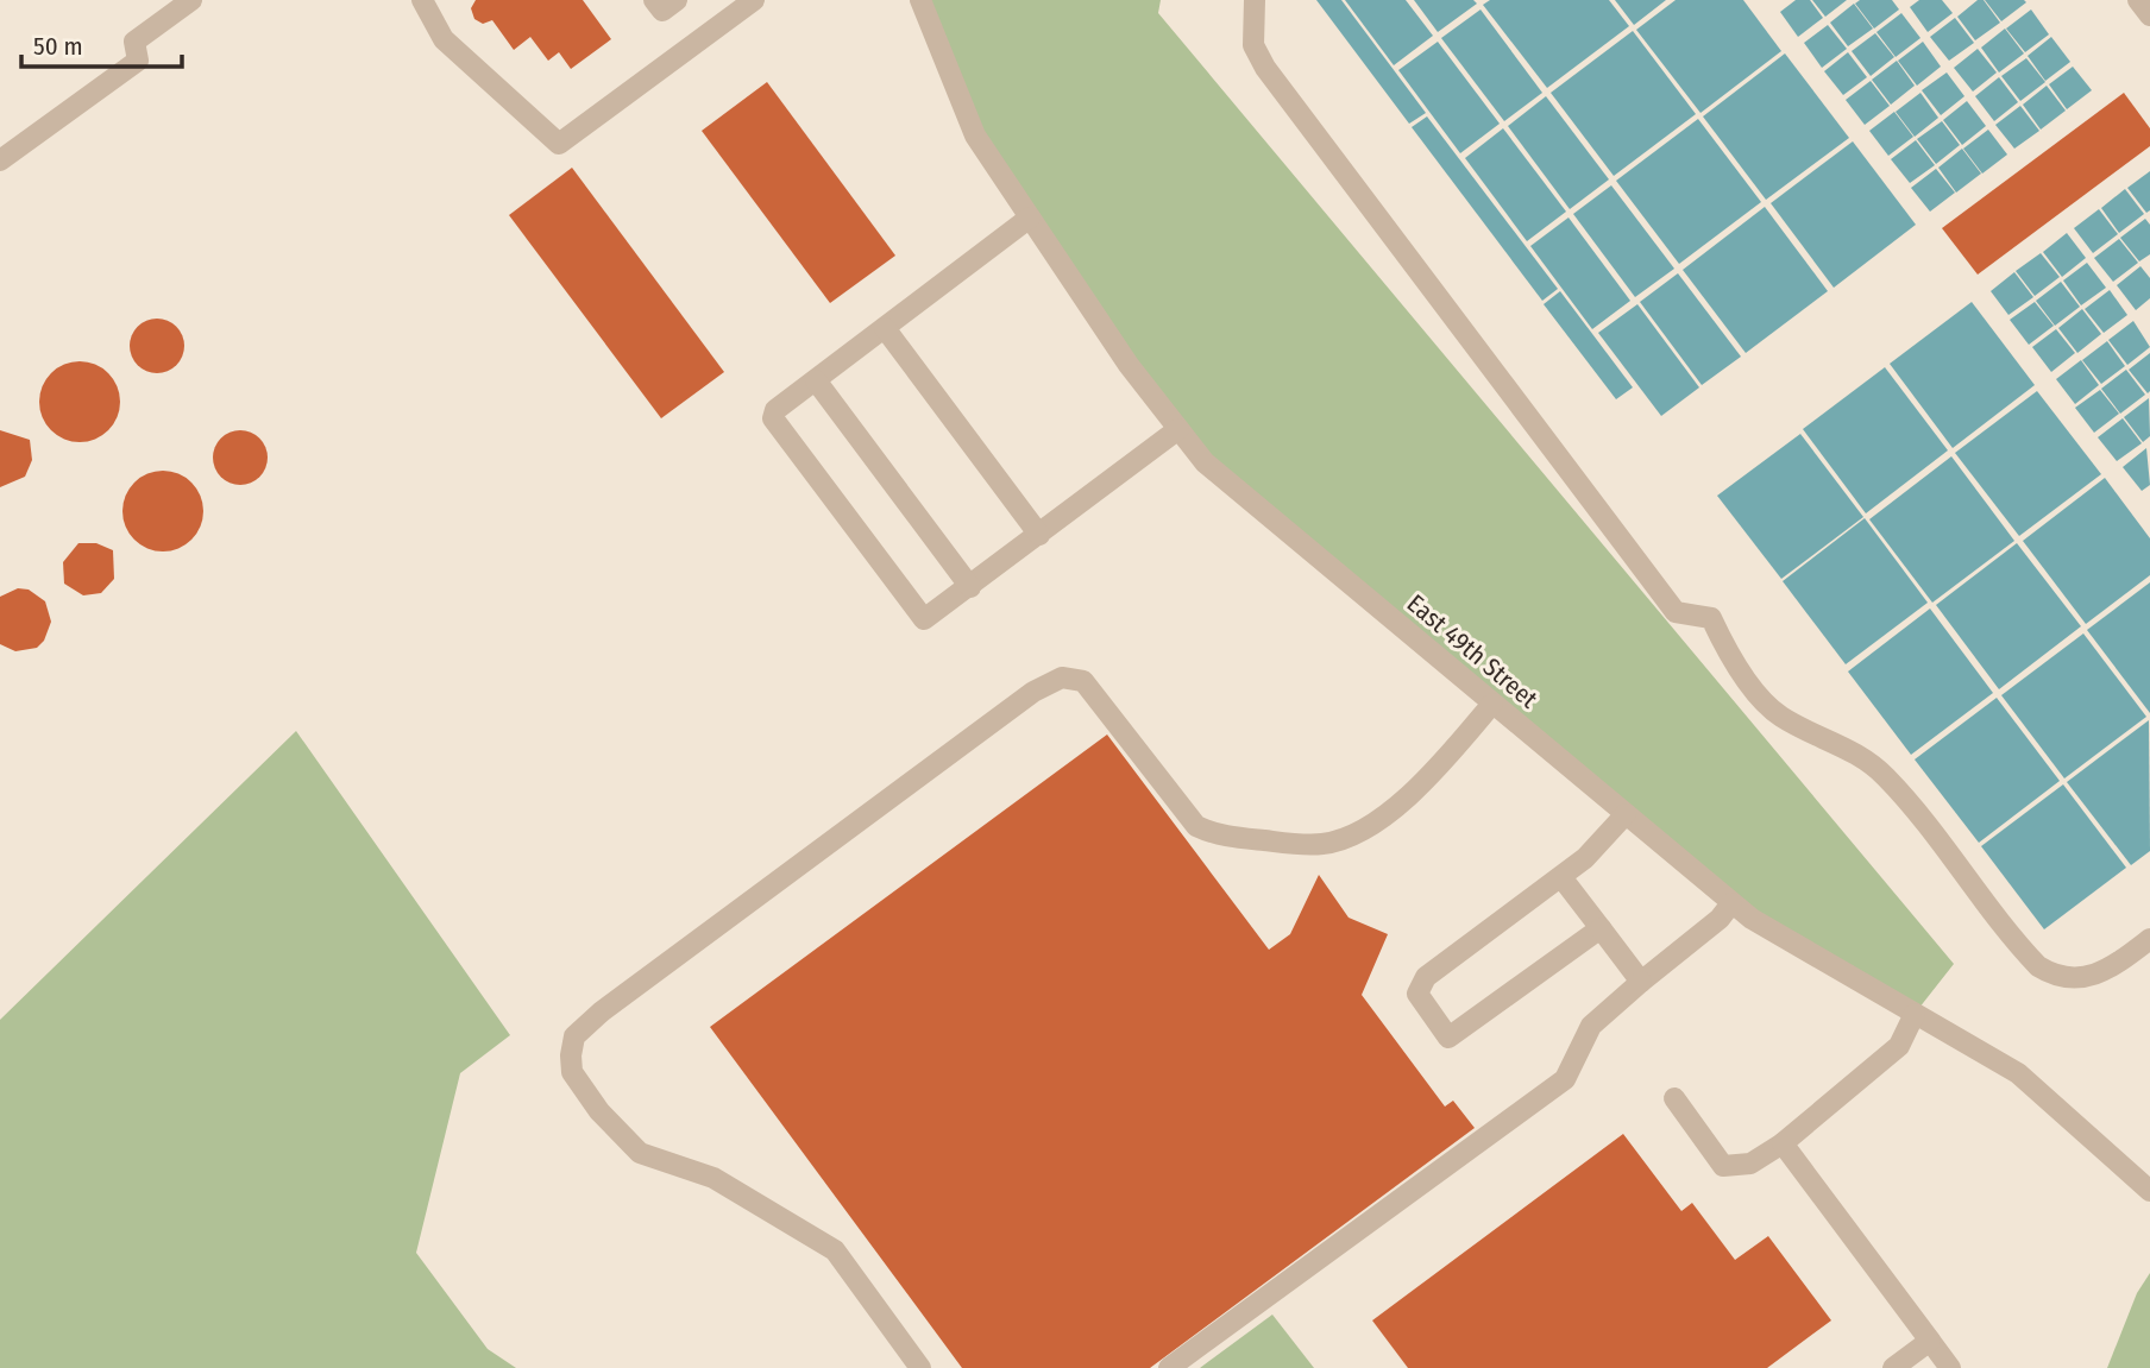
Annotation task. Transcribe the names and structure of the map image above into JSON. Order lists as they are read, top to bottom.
{
  "streets": {
    "street": ["East 49th Street"]
  },
  "scale_bar": "50 m"
}
